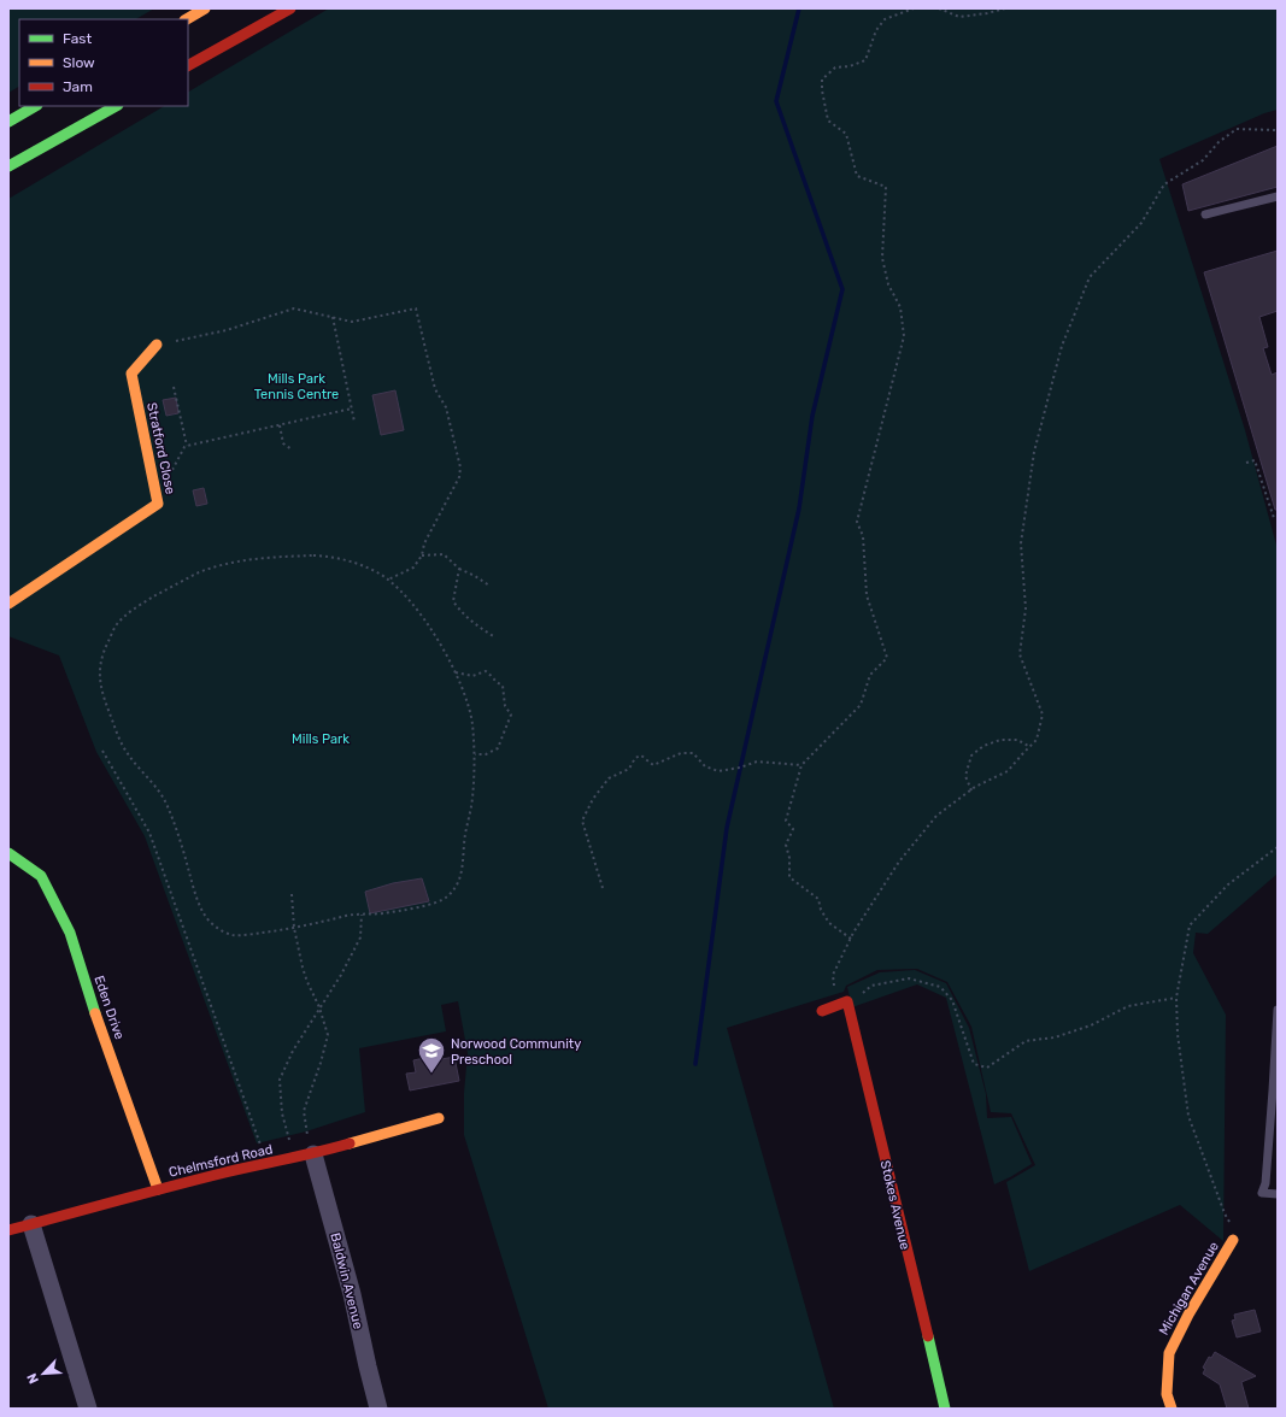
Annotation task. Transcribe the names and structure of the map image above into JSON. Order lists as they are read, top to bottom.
{
  "streets": {
    "main road": [
      "Stratford Close",
      "Eden Drive",
      "Chelmsford Road",
      "Stokes Avenue",
      "Michigan Avenue"
    ],
    "street": ["Baldwin Avenue"]
  },
  "crossings": [
    ["Eden Drive", "Chelmsford Road"],
    ["Chelmsford Road", "Baldwin Avenue"]
  ],
  "parks": ["Mills Park Tennis Centre", "Mills Park"],
  "places": {
    "school or university": ["Norwood Community Preschool"]
  },
  "legend": ["Fast", "Slow", "Jam"],
  "north": "bottom left"
}
